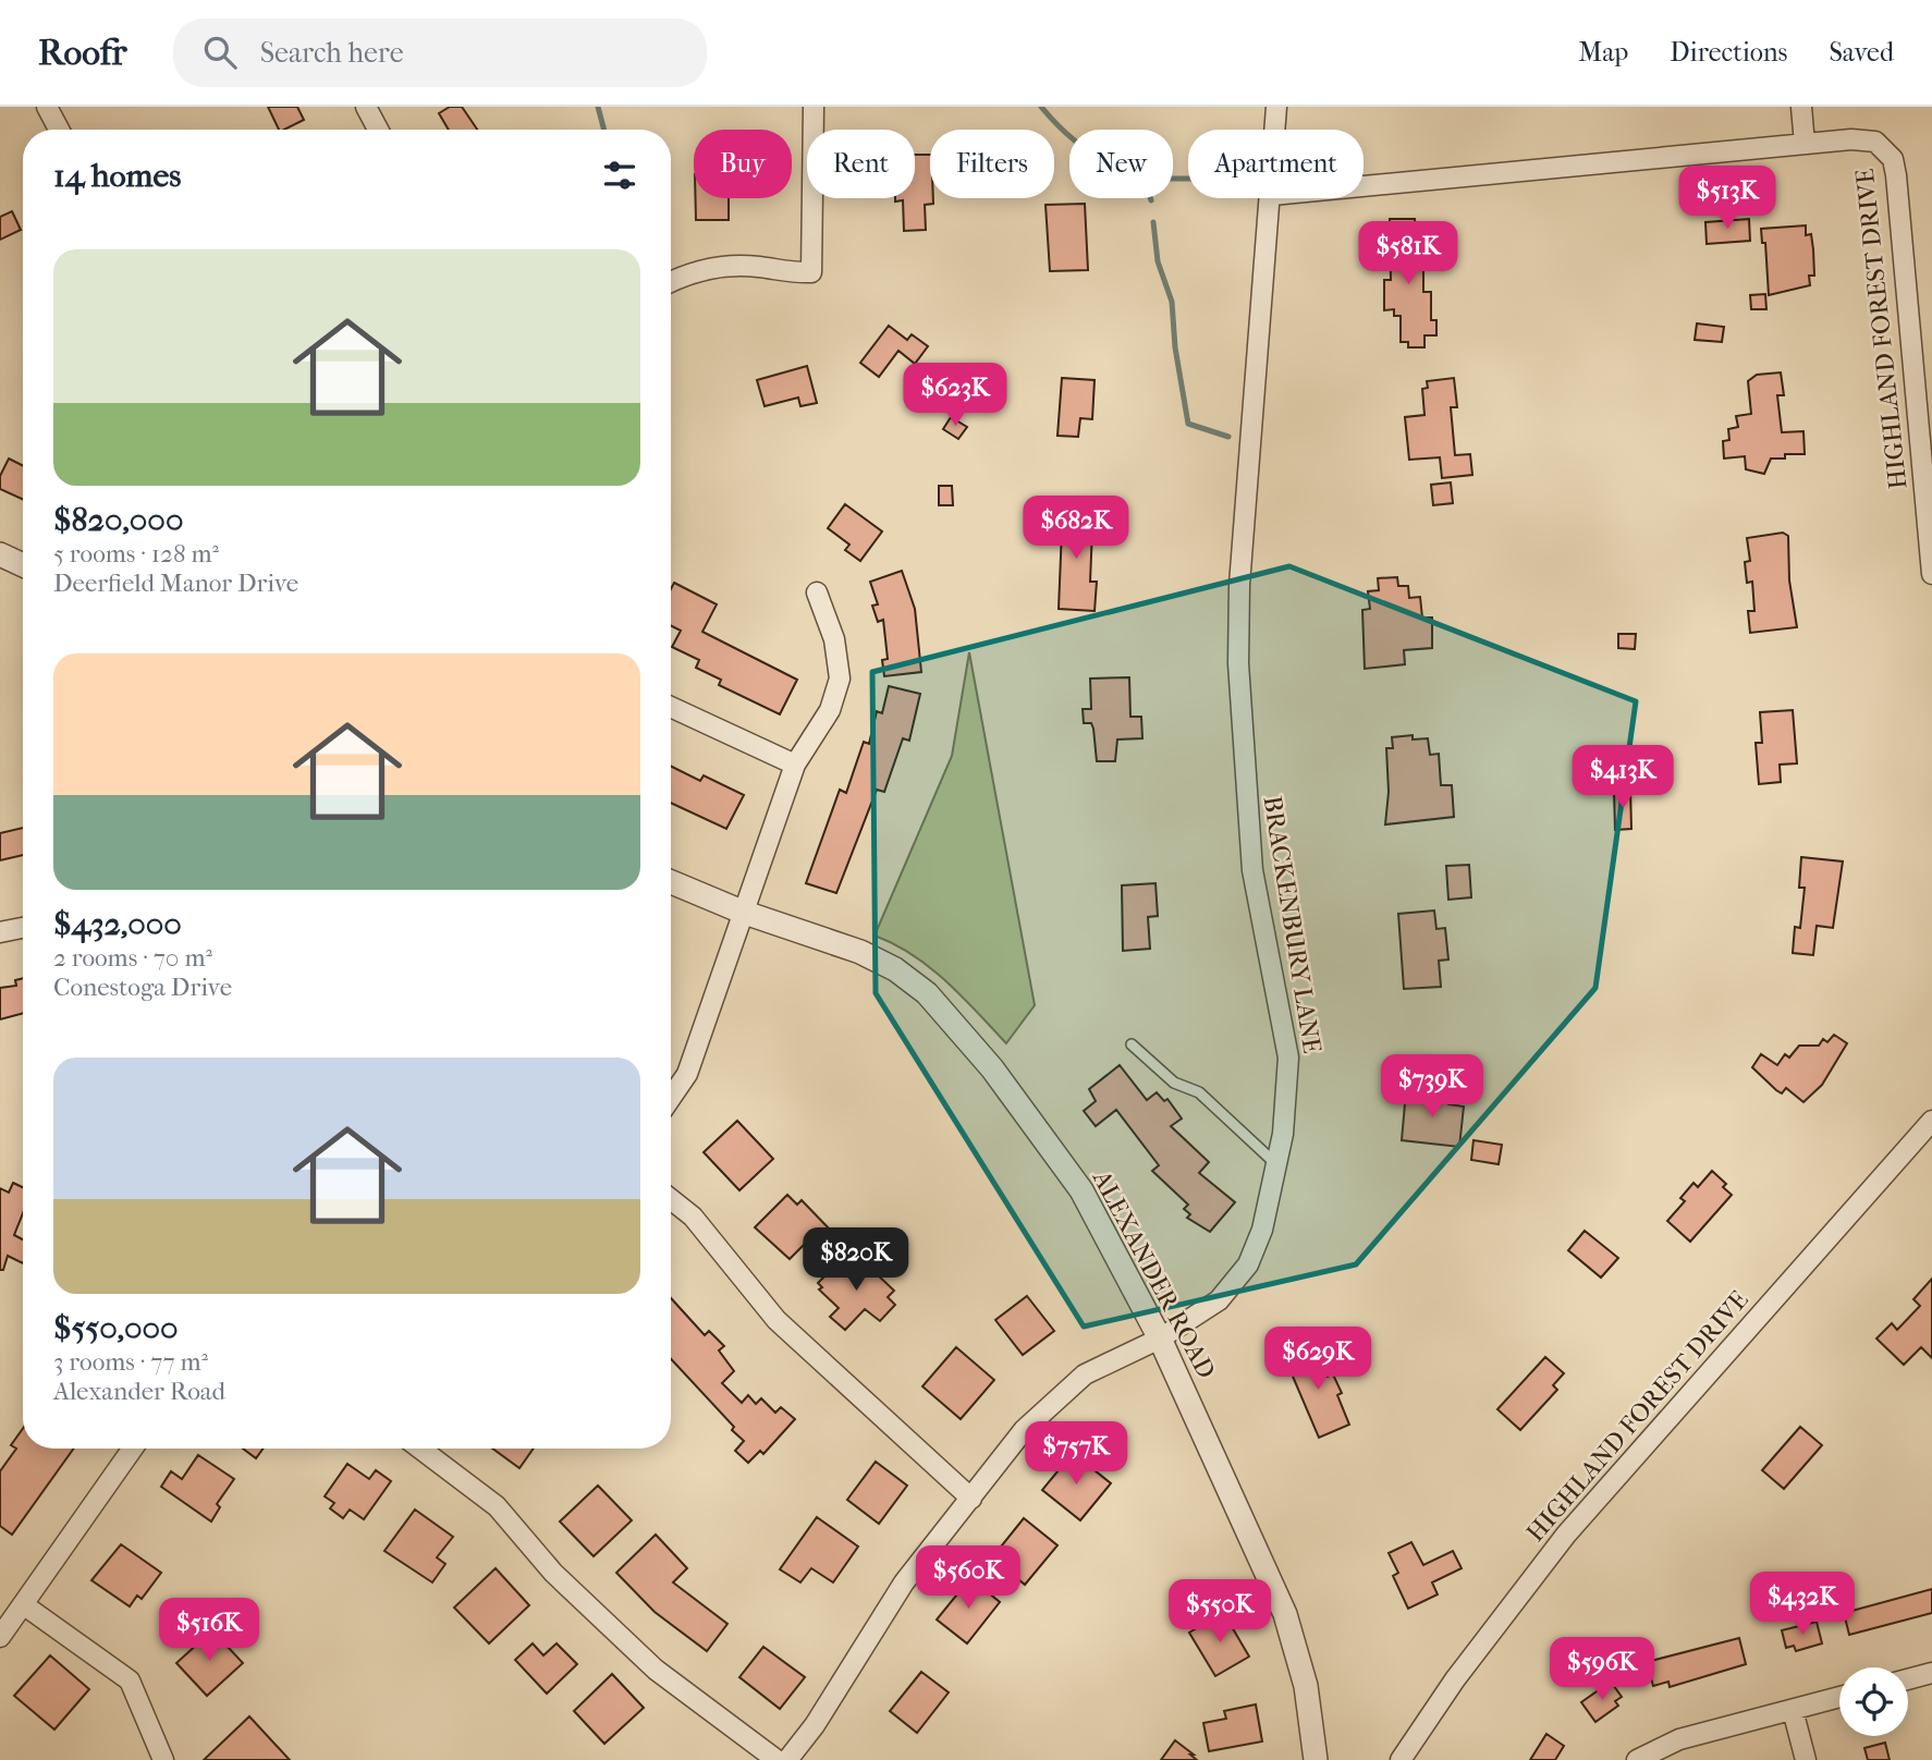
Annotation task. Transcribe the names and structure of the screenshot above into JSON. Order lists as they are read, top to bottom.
{
  "streets": {
    "street": ["HIGHLAND FOREST DRIVE", "BRACKENBURY LANE", "ALEXANDER ROAD"]
  },
  "crossings": [
    ["BRACKENBURY LANE", "ALEXANDER ROAD"]
  ],
  "page": {
    "header": "Roofr",
    "search": "Search here",
    "nav": ["Map", "Directions", "Saved"],
    "chip": [
      "Buy",
      "Rent",
      "Filters",
      "New",
      "Apartment"
    ],
    "heading": "14 homes",
    "price": [
      "$513K",
      "$581K",
      "$623K",
      "$682K",
      "$413K",
      "$739K",
      "$820K",
      "$629K",
      "$757K",
      "$560K",
      "$432K",
      "$550K",
      "$516K",
      "$596K"
    ],
    "list": [
      {
        "name": "$820,000",
        "note": "5 rooms · 128 m² · Deerfield Manor Drive"
      },
      {
        "name": "$432,000",
        "note": "2 rooms · 70 m² · Conestoga Drive"
      },
      {
        "name": "$550,000",
        "note": "3 rooms · 77 m² · Alexander Road"
      }
    ]
  }
}
